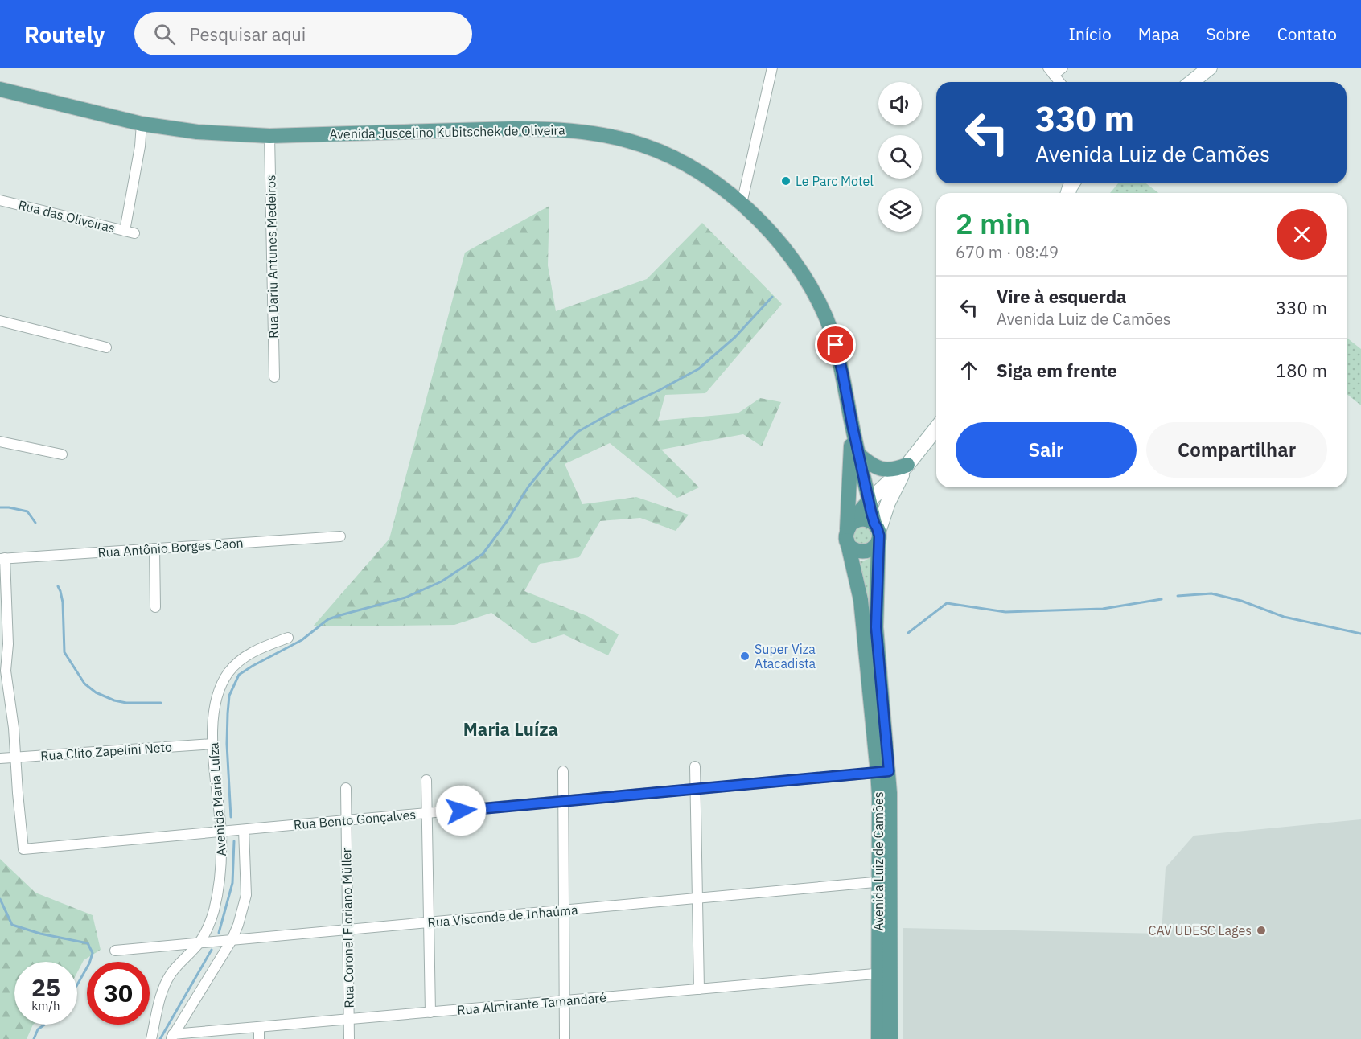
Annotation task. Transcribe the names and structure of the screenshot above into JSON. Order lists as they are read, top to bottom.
{
  "streets": {
    "main road": ["Avenida Juscelino Kubitschek de Oliveira", "Avenida Luiz de Camões"],
    "street": [
      "Rua das Oliveiras",
      "Rua Dariu Antunes Medeiros",
      "Rua Antônio Borges Caon",
      "Rua Clito Zapelini Neto",
      "Avenida Maria Luíza",
      "Rua Bento Gonçalves",
      "Rua Visconde de Inhaúma",
      "Rua Coronel Floriano Müller",
      "Rua Almirante Tamandaré"
    ]
  },
  "crossings": [
    ["Avenida Juscelino Kubitschek de Oliveira", "Rua das Oliveiras"],
    ["Avenida Juscelino Kubitschek de Oliveira", "Rua Dariu Antunes Medeiros"],
    ["Avenida Juscelino Kubitschek de Oliveira", "Avenida Luiz de Camões"],
    ["Rua Clito Zapelini Neto", "Avenida Maria Luíza"],
    ["Rua Clito Zapelini Neto", "Rua Bento Gonçalves"],
    ["Avenida Maria Luíza", "Rua Bento Gonçalves"],
    ["Avenida Maria Luíza", "Rua Visconde de Inhaúma"],
    ["Avenida Maria Luíza", "Rua Almirante Tamandaré"],
    ["Rua Bento Gonçalves", "Avenida Luiz de Camões"],
    ["Rua Bento Gonçalves", "Rua Coronel Floriano Müller"],
    ["Avenida Luiz de Camões", "Rua Visconde de Inhaúma"],
    ["Avenida Luiz de Camões", "Rua Almirante Tamandaré"],
    ["Rua Visconde de Inhaúma", "Rua Coronel Floriano Müller"],
    ["Rua Coronel Floriano Müller", "Rua Almirante Tamandaré"]
  ],
  "districts": ["Maria Luíza"],
  "places": ["Le Parc Motel", "Super Viza Atacadista", "CAV UDESC Lages"],
  "page": {
    "header": "Routely",
    "search": "Pesquisar aqui",
    "nav": [
      "Início",
      "Mapa",
      "Sobre",
      "Contato"
    ],
    "turn": ["330 m", "Avenida Luiz de Camões"],
    "heading": ["2 min", "670 m · 08:49"],
    "list": [
      {
        "name": "Vire à esquerda",
        "note": "Avenida Luiz de Camões",
        "value": "330 m"
      },
      {
        "name": "Siga em frente",
        "value": "180 m"
      }
    ],
    "buttons": ["Sair", "Compartilhar"],
    "speed": "25 km/h",
    "limit": "30"
  }
}
